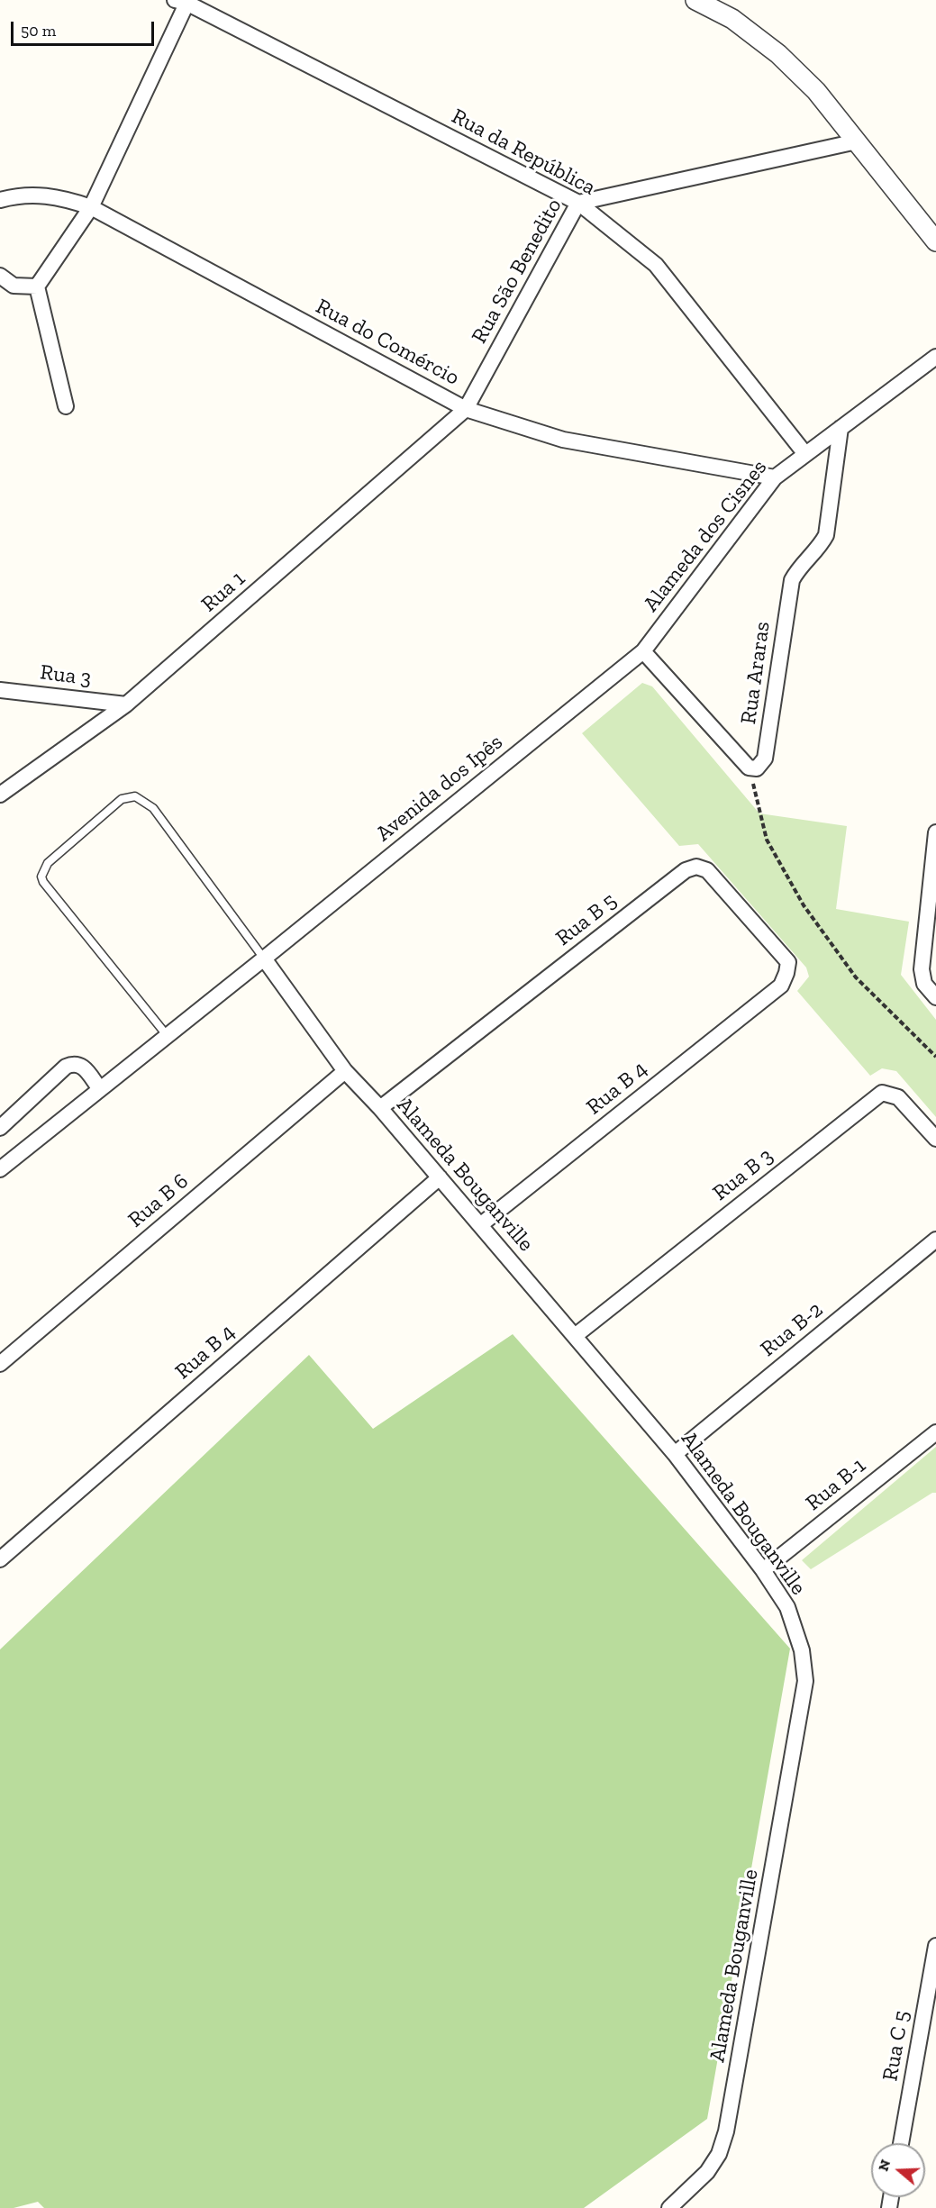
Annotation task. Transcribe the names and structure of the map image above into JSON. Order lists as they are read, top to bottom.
{
  "streets": {
    "street": [
      "Rua da República",
      "Rua São Benedito",
      "Rua do Comércio",
      "Alameda dos Cisnes",
      "Rua 1",
      "Rua Araras",
      "Rua 3",
      "Avenida dos Ipês",
      "Rua B 5",
      "Rua B 4",
      "Alameda Bouganville",
      "Rua B 3",
      "Rua B 6",
      "Rua B-2",
      "Rua B-1",
      "Rua C 5"
    ]
  },
  "crossings": [
    ["Rua da República", "Rua São Benedito"],
    ["Rua da República", "Alameda dos Cisnes"],
    ["Rua São Benedito", "Rua do Comércio"],
    ["Rua São Benedito", "Rua 1"],
    ["Rua do Comércio", "Alameda dos Cisnes"],
    ["Rua do Comércio", "Rua 1"],
    ["Alameda dos Cisnes", "Rua Araras"],
    ["Alameda dos Cisnes", "Avenida dos Ipês"],
    ["Rua 1", "Rua 3"],
    ["Rua Araras", "Avenida dos Ipês"],
    ["Avenida dos Ipês", "Alameda Bouganville"],
    ["Rua B 5", "Rua B 4"],
    ["Rua B 5", "Alameda Bouganville"],
    ["Rua B 4", "Alameda Bouganville"],
    ["Alameda Bouganville", "Rua B 3"],
    ["Alameda Bouganville", "Rua B 6"],
    ["Alameda Bouganville", "Rua B-2"],
    ["Alameda Bouganville", "Rua B-1"]
  ],
  "scale_bar": "50 m",
  "north": "left"
}
